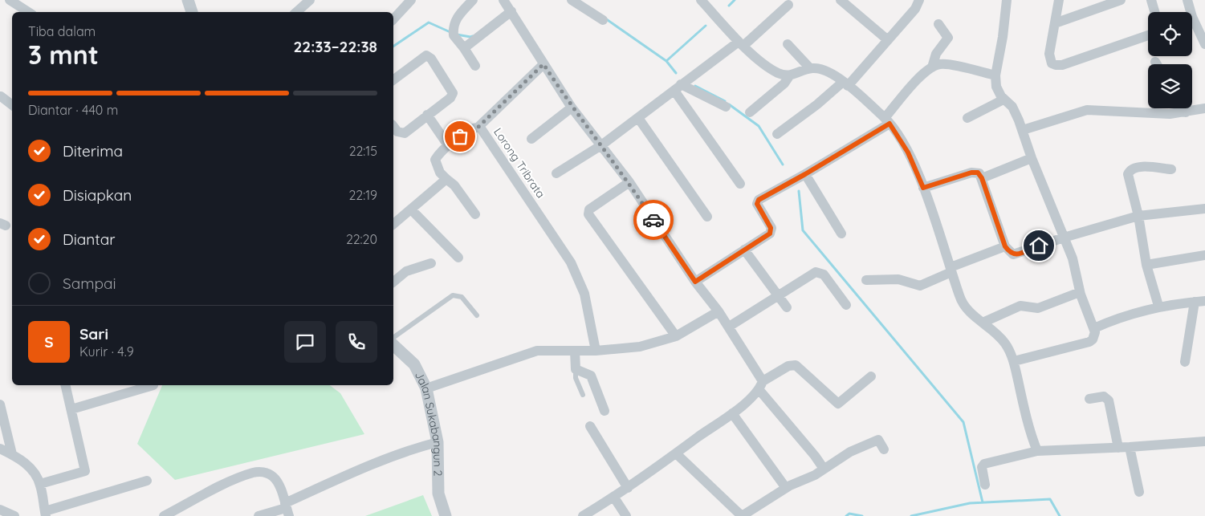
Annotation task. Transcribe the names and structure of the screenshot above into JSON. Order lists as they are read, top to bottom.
{
  "streets": {
    "street": ["Lorong Tribrata", "Jalan Sukabangun 2"]
  },
  "page": {
    "heading": ["3 mnt", "Tiba dalam", "22:33–22:38"],
    "panel": ["Sari", "Kurir · 4.9"],
    "bar": "Diantar · 440 m",
    "list": [
      ["Diterima", "22:15"],
      ["Disiapkan", "22:19"],
      ["Diantar", "22:20"],
      "Sampai"
    ],
    "round": "S"
  }
}
